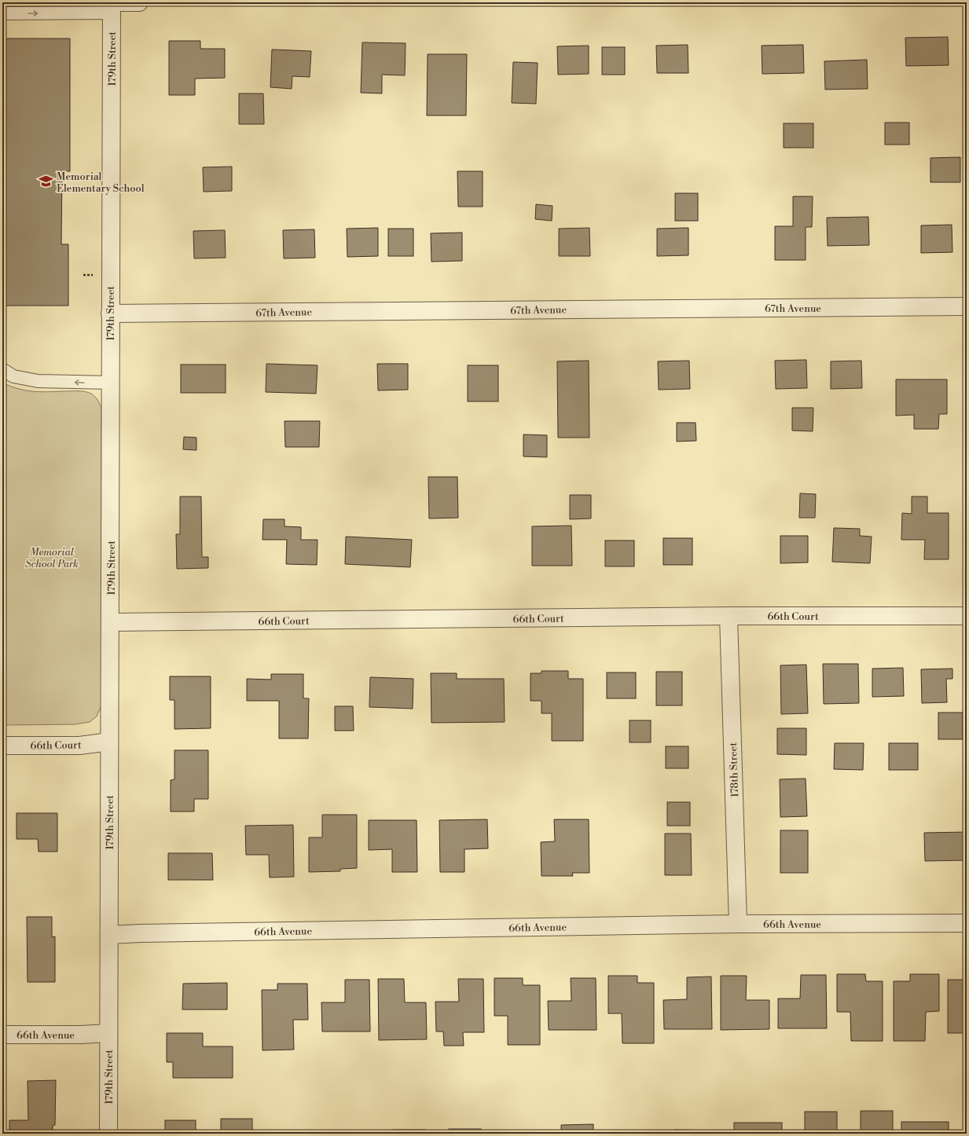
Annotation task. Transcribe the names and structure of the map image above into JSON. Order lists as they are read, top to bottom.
{
  "streets": {
    "street": [
      "179th Street",
      "67th Avenue",
      "66th Court",
      "178th Street",
      "66th Avenue"
    ]
  },
  "crossings": [
    ["179th Street", "67th Avenue"],
    ["179th Street", "66th Court"],
    ["179th Street", "66th Avenue"],
    ["66th Court", "178th Street"],
    ["178th Street", "66th Avenue"]
  ],
  "parks": ["Memorial School Park"],
  "places": {
    "school or university": ["Memorial Elementary School"]
  }
}
